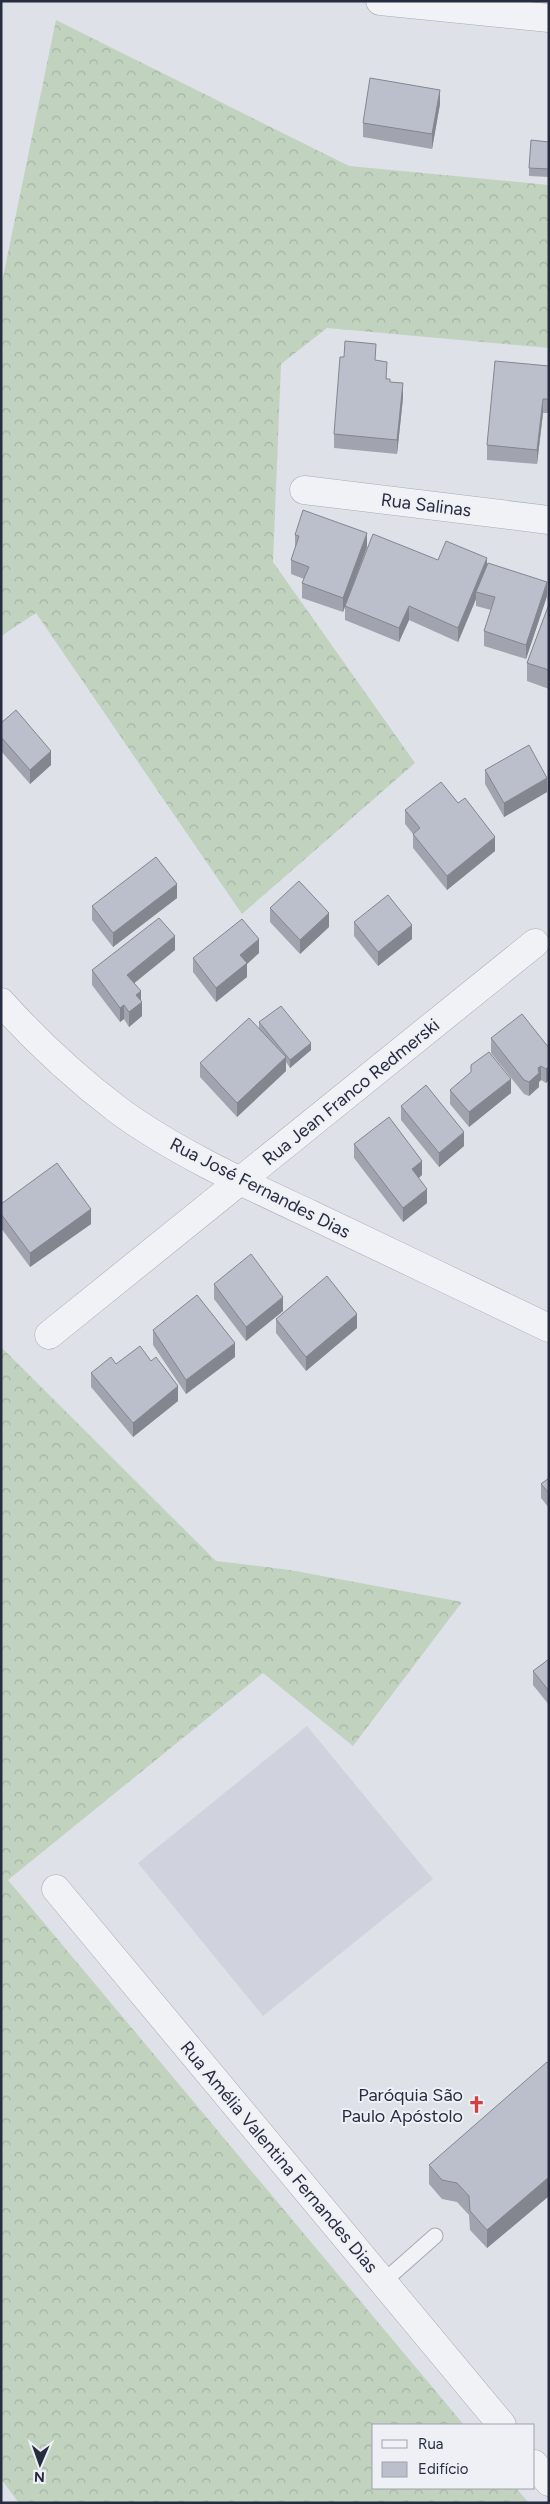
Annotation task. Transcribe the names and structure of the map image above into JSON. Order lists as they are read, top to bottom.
{
  "streets": {
    "street": [
      "Rua Salinas",
      "Rua Jean Franco Redmerski",
      "Rua José Fernandes Dias",
      "Rua Amélia Valentina Fernandes Dias"
    ]
  },
  "crossings": [
    ["Rua Jean Franco Redmerski", "Rua José Fernandes Dias"]
  ],
  "places": {
    "church": ["Paróquia São Paulo Apóstolo"]
  },
  "legend": ["Rua", "Edifício"],
  "north": "bottom"
}
